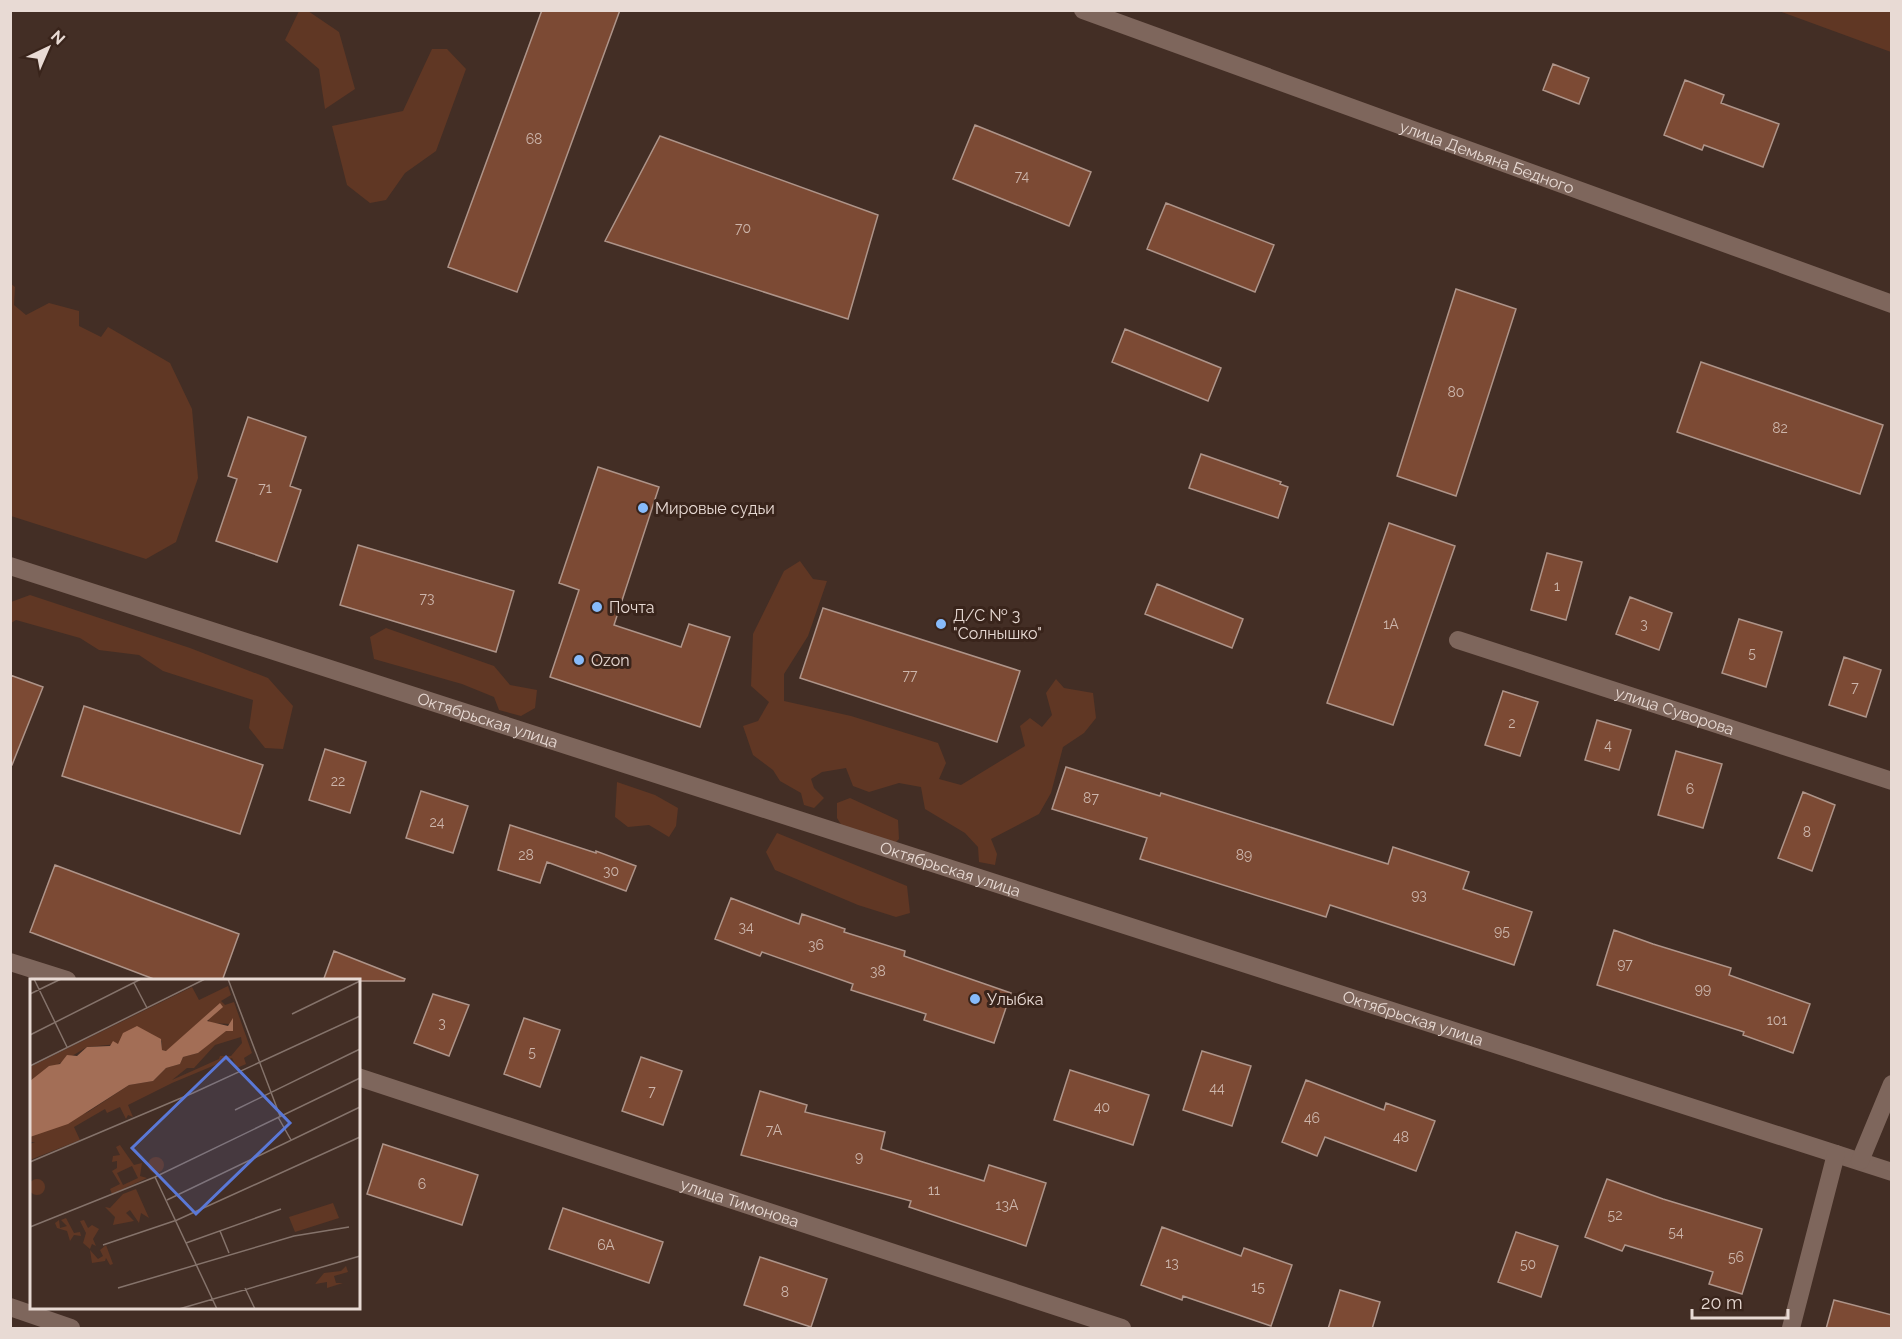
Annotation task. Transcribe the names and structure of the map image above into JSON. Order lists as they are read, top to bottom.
{
  "streets": {
    "street": [
      "улица Демьяна Бедного",
      "улица Суворова",
      "Октябрьская улица",
      "улица Тимонова"
    ]
  },
  "places": [
    "Мировые судьи",
    "Почта",
    "Д/С № 3 \"Солнышко\"",
    "Ozon",
    "Улыбка"
  ],
  "house_numbers": [
    "68",
    "74",
    "70",
    "80",
    "82",
    "71",
    "1",
    "73",
    "1А",
    "3",
    "5",
    "77",
    "7",
    "2",
    "4",
    "22",
    "6",
    "87",
    "24",
    "8",
    "28",
    "89",
    "30",
    "93",
    "34",
    "95",
    "36",
    "97",
    "38",
    "99",
    "101",
    "3",
    "5",
    "44",
    "7",
    "40",
    "46",
    "7А",
    "48",
    "9",
    "6",
    "11",
    "13А",
    "52",
    "54",
    "6А",
    "56",
    "13",
    "50",
    "15",
    "8"
  ],
  "scale_bar": "20 m",
  "north": "top right"
}
